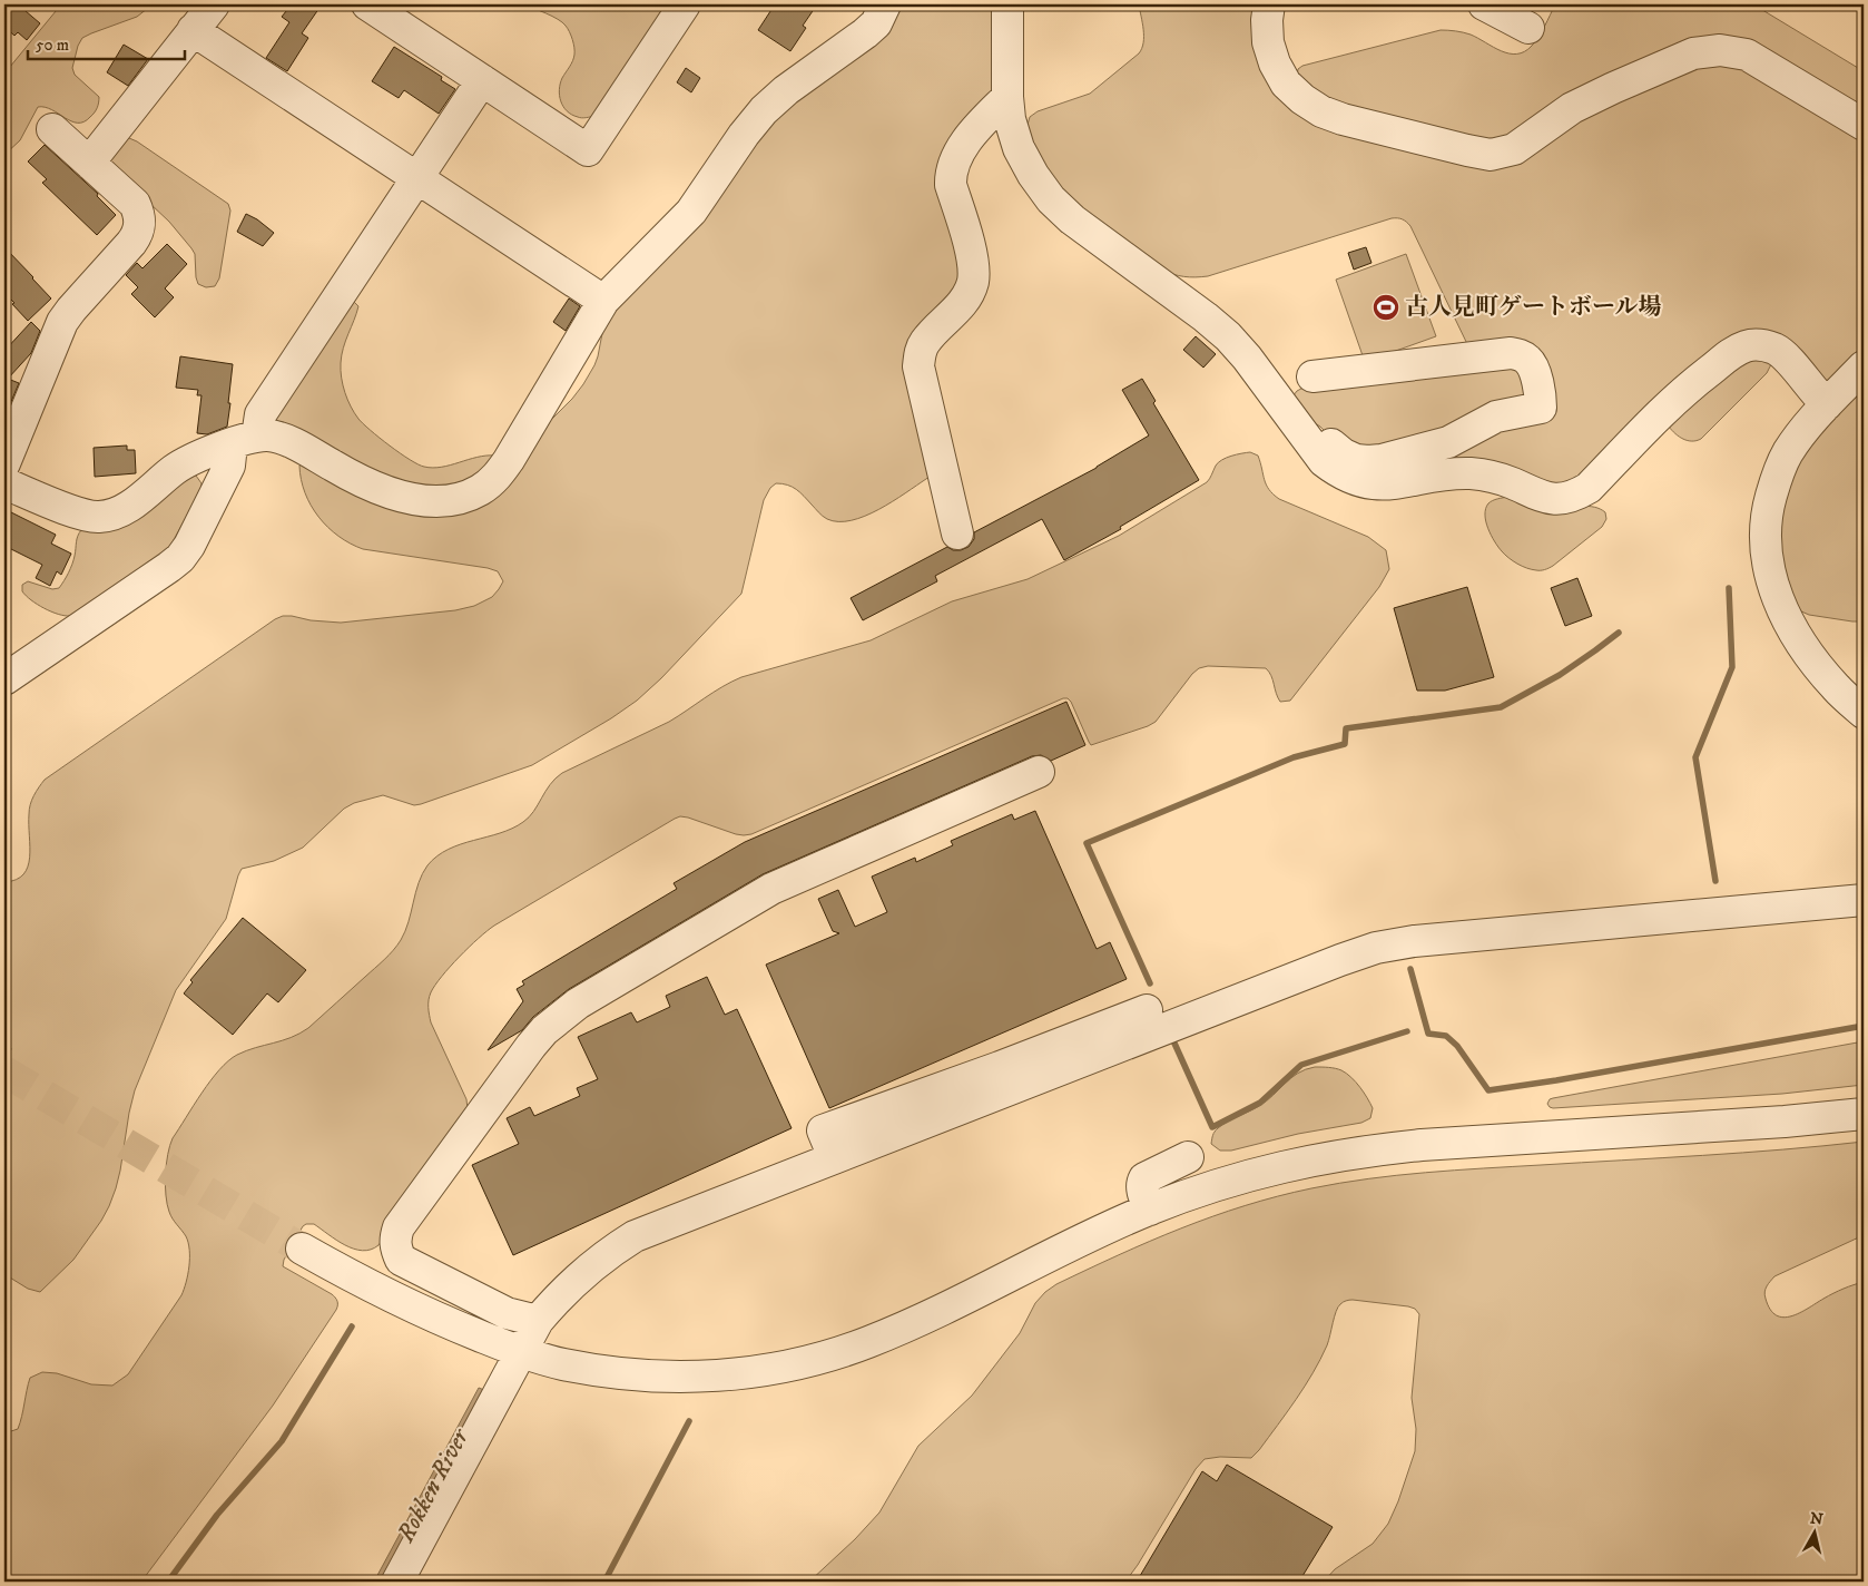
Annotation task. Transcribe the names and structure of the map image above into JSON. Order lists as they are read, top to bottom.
{
  "water": ["Rokken River"],
  "places": {
    "sports": ["古人見町ゲートボール場"]
  },
  "scale_bar": "50 m",
  "north": "top"
}
